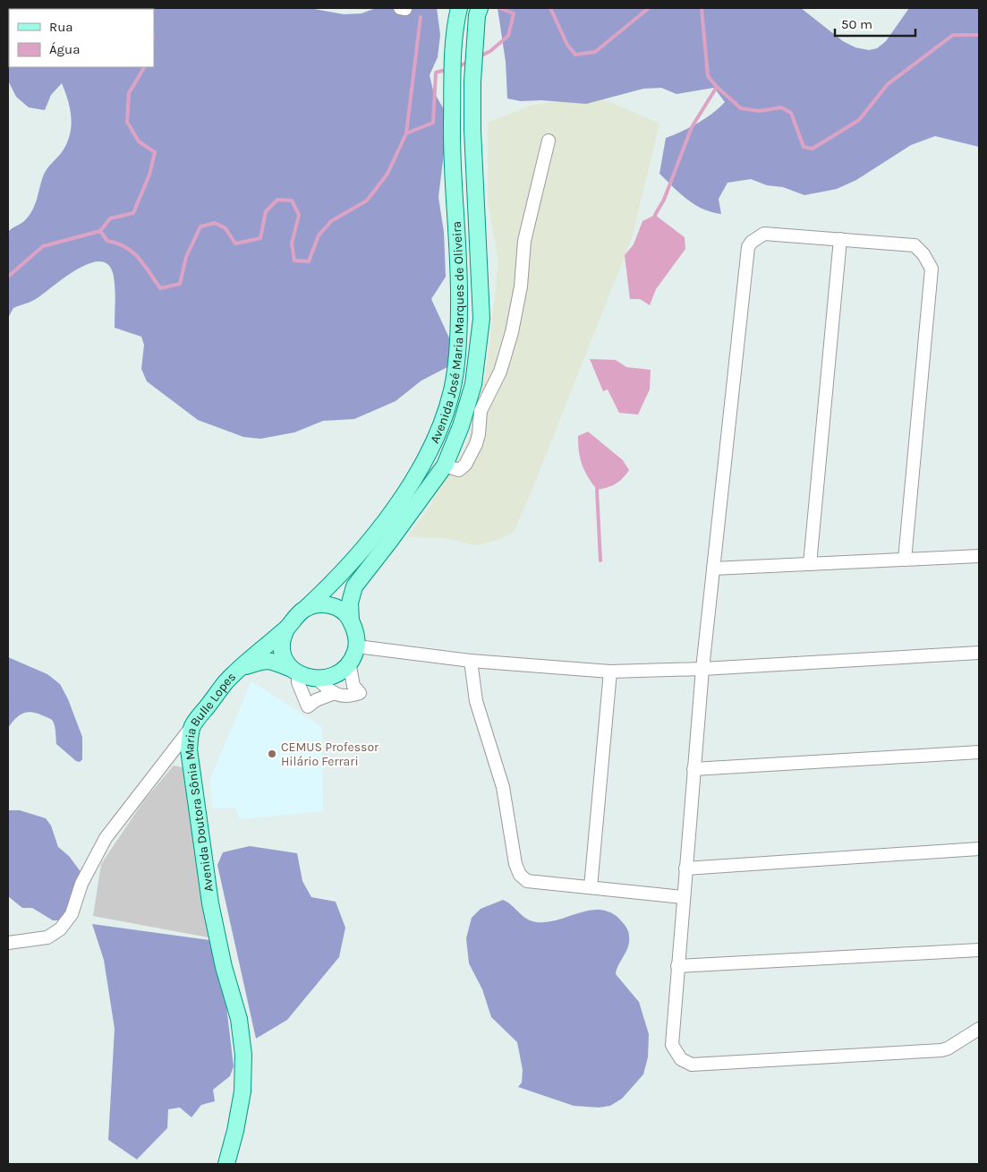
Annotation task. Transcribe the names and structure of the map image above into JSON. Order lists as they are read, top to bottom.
{
  "streets": {
    "main road": ["Avenida José Maria Marques de Oliveira", "Avenida Doutora Sônia Maria Bulle Lopes"]
  },
  "crossings": [
    ["Avenida José Maria Marques de Oliveira", "Avenida Doutora Sônia Maria Bulle Lopes"]
  ],
  "places": ["CEMUS Professor Hilário Ferrari"],
  "legend": ["Rua", "Água"],
  "scale_bar": "50 m"
}
